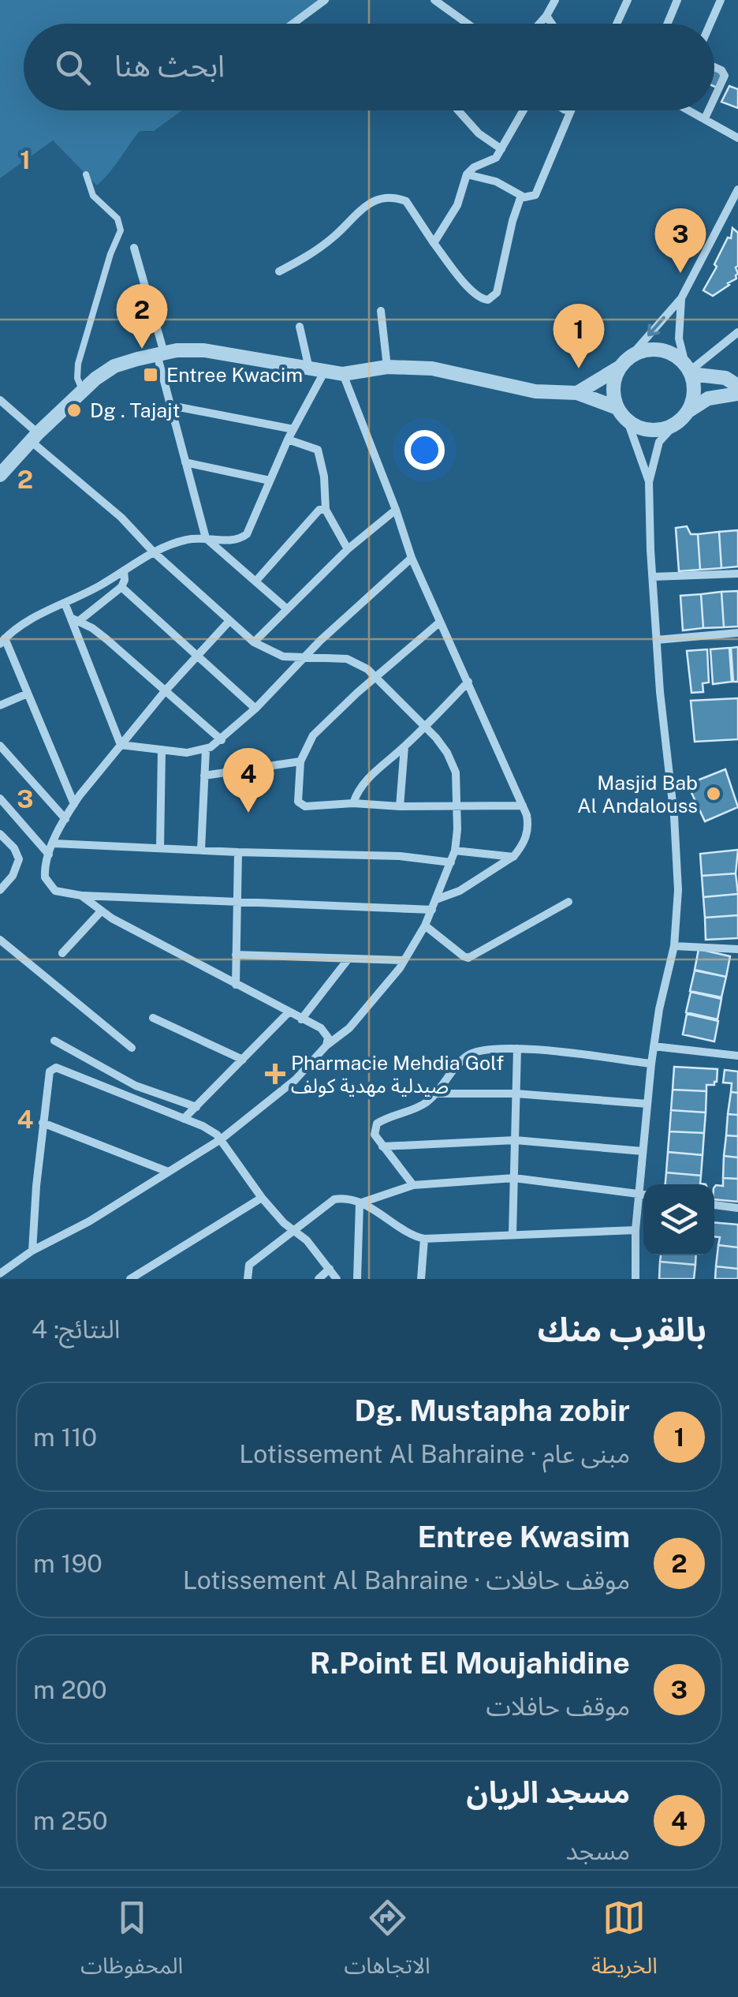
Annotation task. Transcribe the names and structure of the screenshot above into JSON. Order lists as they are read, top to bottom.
{
  "places": {
    "transit": ["Entree Kwacim"],
    "other": ["Dg . Tajajt", "Masjid Bab Al Andalouss"],
    "health": ["Pharmacie Mehdia Golf صيدلية مهدية كولف"]
  },
  "page": {
    "search": "ابحث هنا",
    "pins": [
      "3",
      "2",
      "1",
      "4"
    ],
    "heading": ["بالقرب منك", "النتائج: 4"],
    "list": [
      {
        "mark": "1",
        "name": "Dg. Mustapha zobir",
        "note": "مبنى عام · Lotissement Al Bahraine",
        "value": "110 m"
      },
      {
        "mark": "2",
        "name": "Entree Kwasim",
        "note": "موقف حافلات · Lotissement Al Bahraine",
        "value": "190 m"
      },
      {
        "mark": "3",
        "name": "R.Point El Moujahidine",
        "note": "موقف حافلات",
        "value": "200 m"
      },
      {
        "mark": "4",
        "name": "مسجد الريان",
        "note": "مسجد",
        "value": "250 m"
      }
    ],
    "nav": ["الخريطة", "الاتجاهات", "المحفوظات"]
  },
  "grid": {
    "rows": [
      "1",
      "2",
      "3",
      "4"
    ]
  }
}
